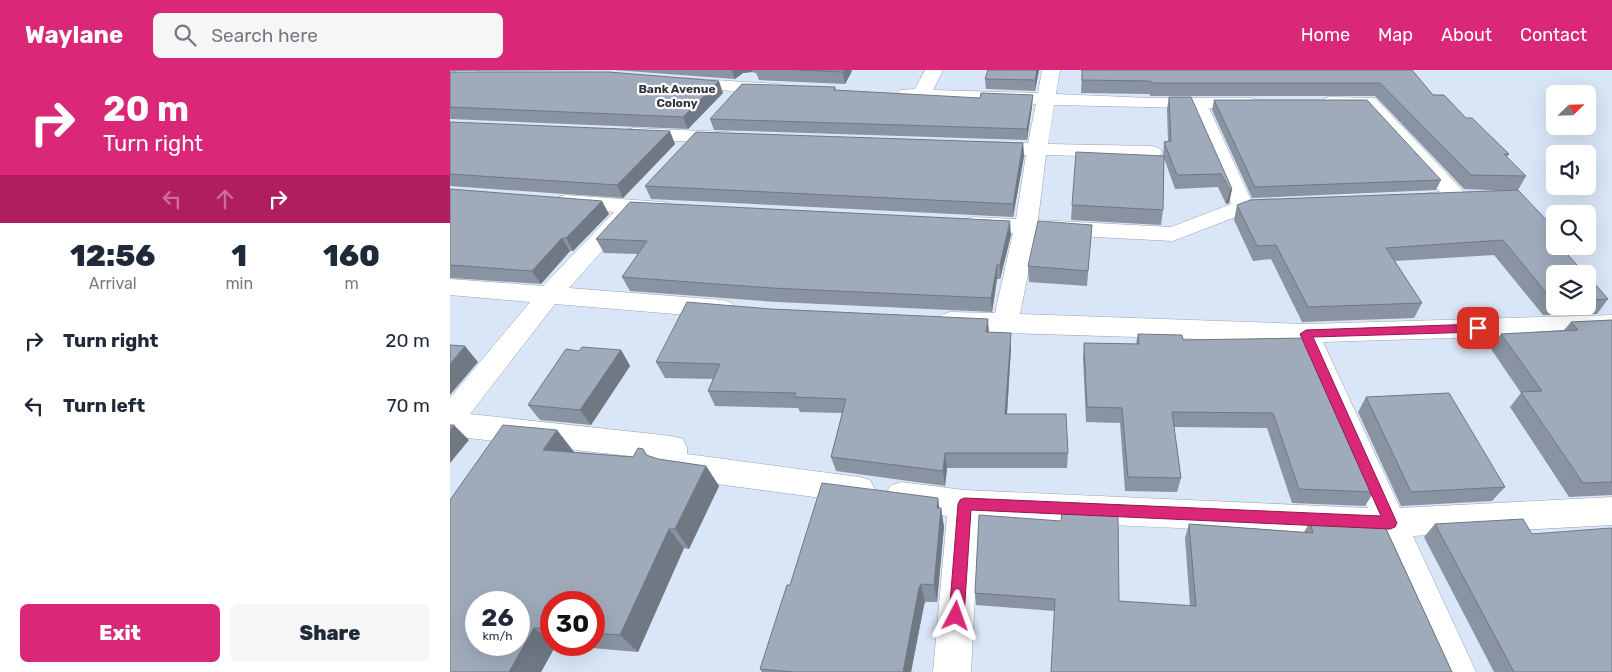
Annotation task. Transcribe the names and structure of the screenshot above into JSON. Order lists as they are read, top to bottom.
{
  "districts": ["Bank Avenue Colony"],
  "north": "top right",
  "page": {
    "header": "Waylane",
    "search": "Search here",
    "nav": [
      "Home",
      "Map",
      "About",
      "Contact"
    ],
    "turn": ["20 m", "Turn right"],
    "eta": [
      "12:56",
      "Arrival",
      "1",
      "min",
      "160",
      "m"
    ],
    "list": [
      {
        "name": "Turn right",
        "value": "20 m"
      },
      {
        "name": "Turn left",
        "value": "70 m"
      }
    ],
    "speed": "26 km/h",
    "limit": "30",
    "buttons": ["Exit", "Share"]
  }
}
